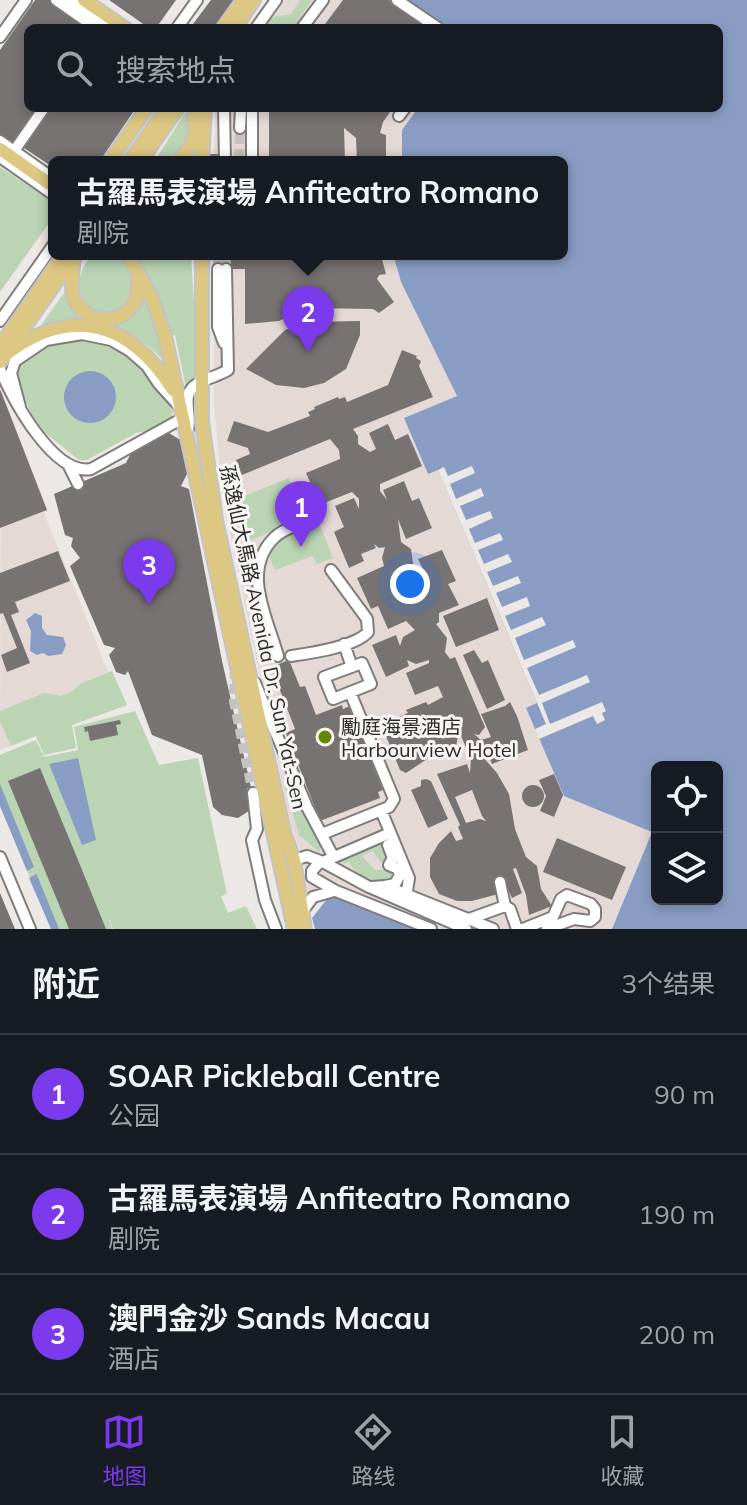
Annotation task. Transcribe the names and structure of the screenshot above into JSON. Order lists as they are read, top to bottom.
{
  "streets": {
    "main road": ["孫逸仙大馬路 Avenida Dr. Sun Yat-Sen"]
  },
  "places": ["勵庭海景酒店 Harbourview Hotel"],
  "page": {
    "search": "搜索地点",
    "popup": ["古羅馬表演場 Anfiteatro Romano", "剧院"],
    "pins": ["2", "1", "3"],
    "heading": ["附近", "3个结果"],
    "list": [
      {
        "mark": "1",
        "name": "SOAR Pickleball Centre",
        "note": "公园",
        "value": "90 m"
      },
      {
        "mark": "2",
        "name": "古羅馬表演場 Anfiteatro Romano",
        "note": "剧院",
        "value": "190 m"
      },
      {
        "mark": "3",
        "name": "澳門金沙 Sands Macau",
        "note": "酒店",
        "value": "200 m"
      }
    ],
    "nav": ["地图", "路线", "收藏"]
  }
}
